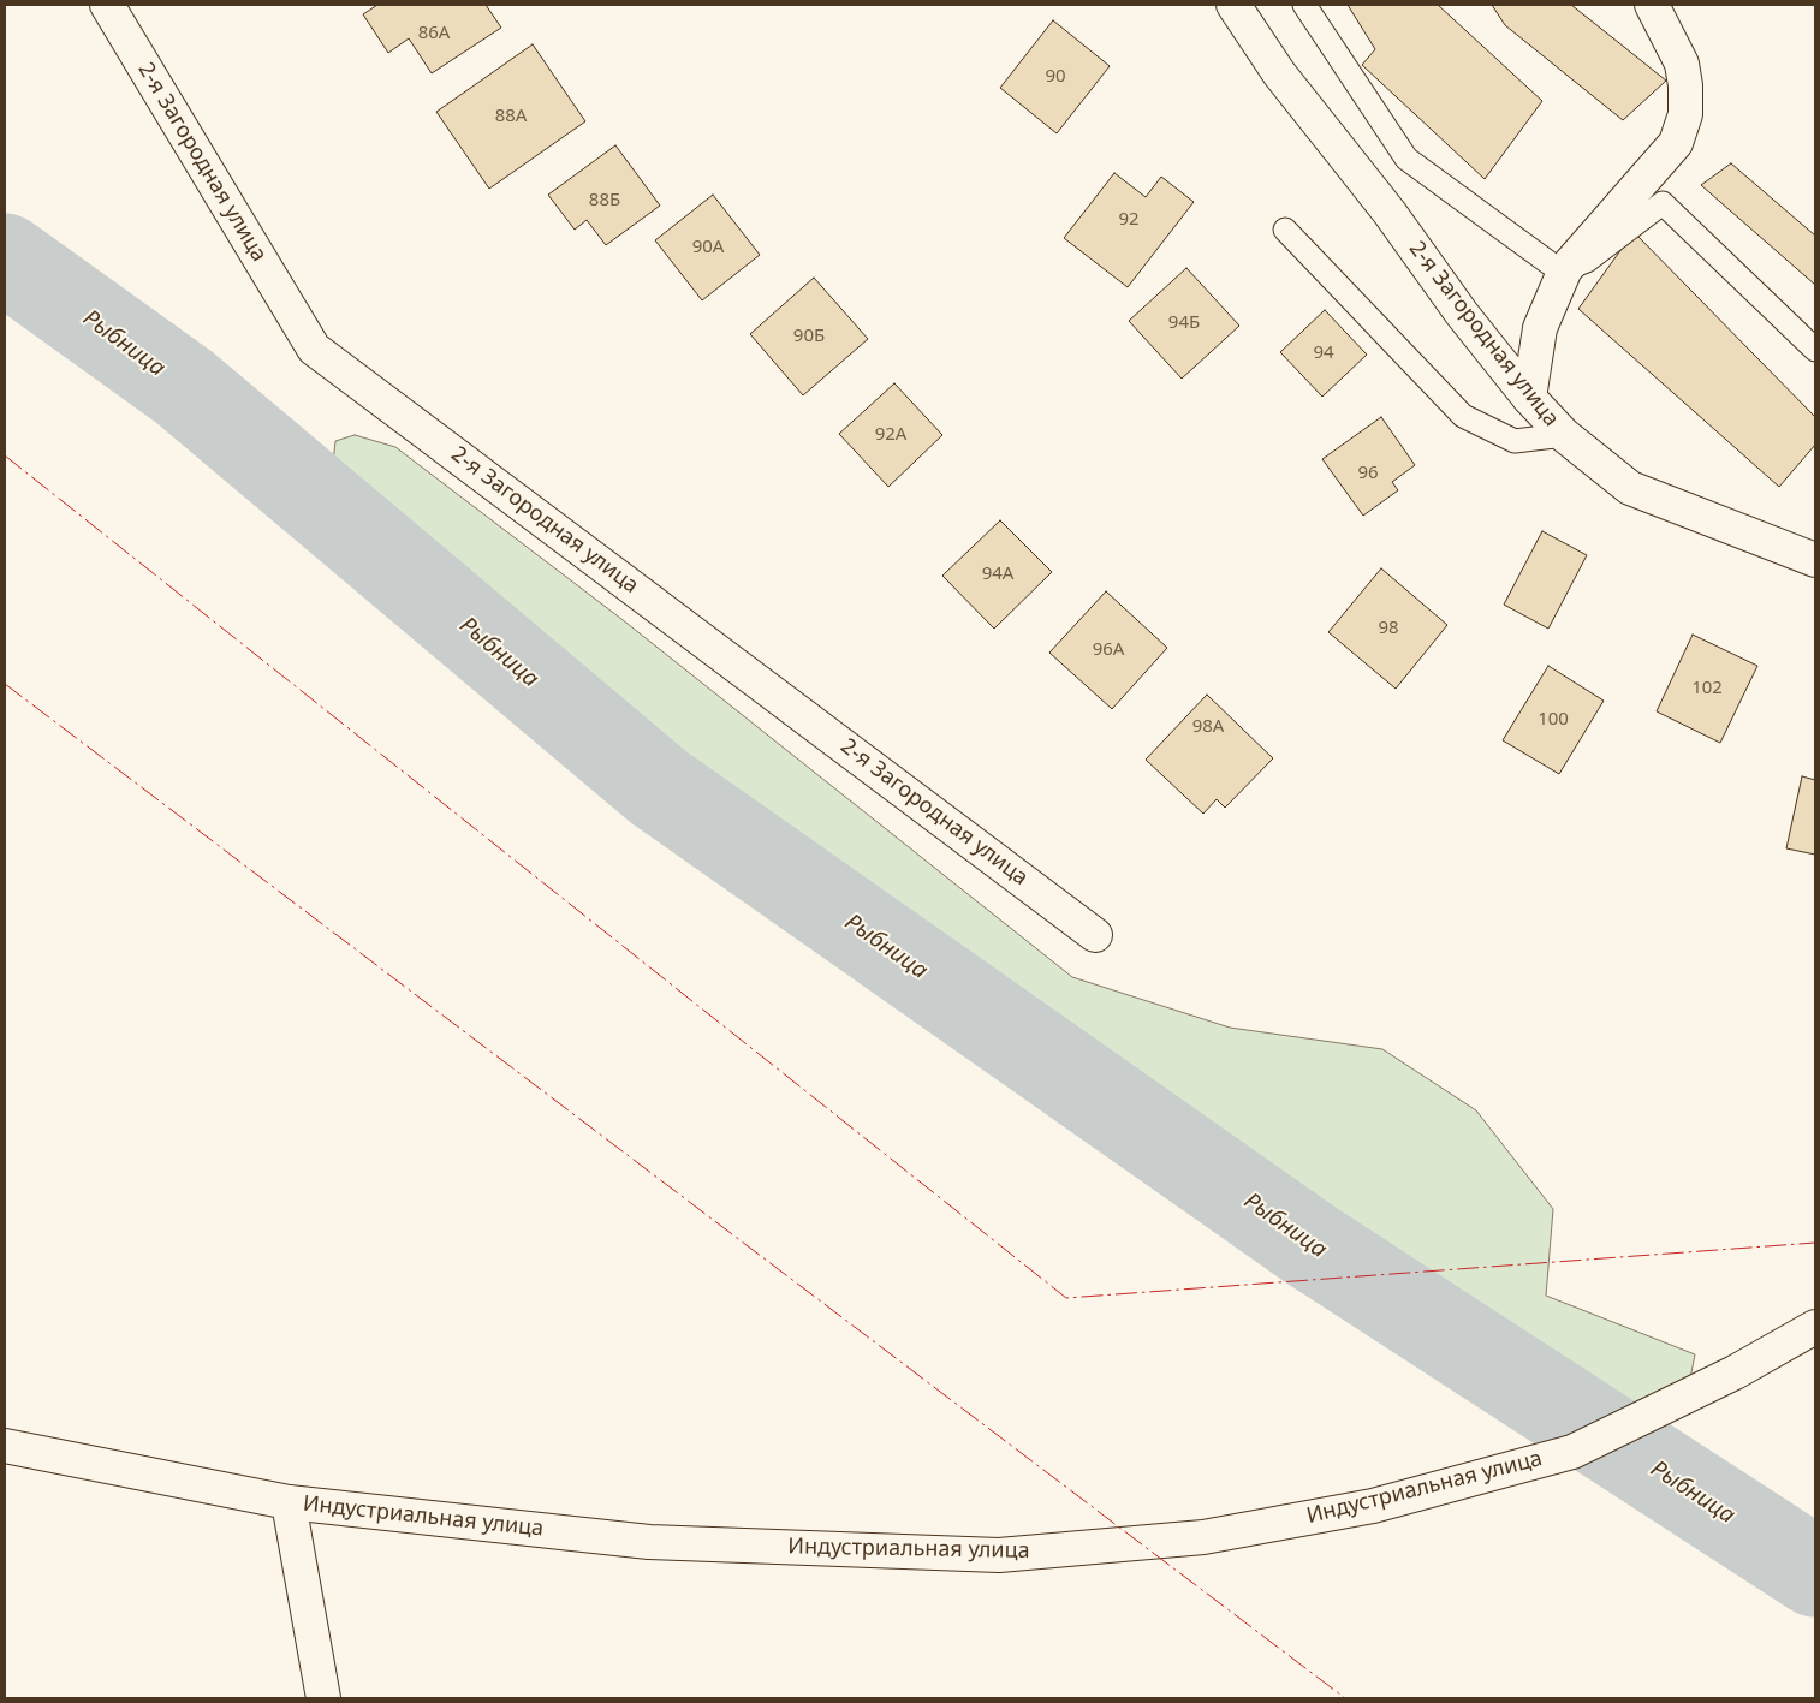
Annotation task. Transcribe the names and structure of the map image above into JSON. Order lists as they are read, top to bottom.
{
  "streets": {
    "street": ["2-я Загородная улица", "Индустриальная улица"]
  },
  "water": ["Рыбница"],
  "house_numbers": [
    "86А",
    "90",
    "88А",
    "88Б",
    "92",
    "90А",
    "94Б",
    "90Б",
    "94",
    "92А",
    "96",
    "94А",
    "98",
    "96А",
    "102",
    "100",
    "98А"
  ]
}
